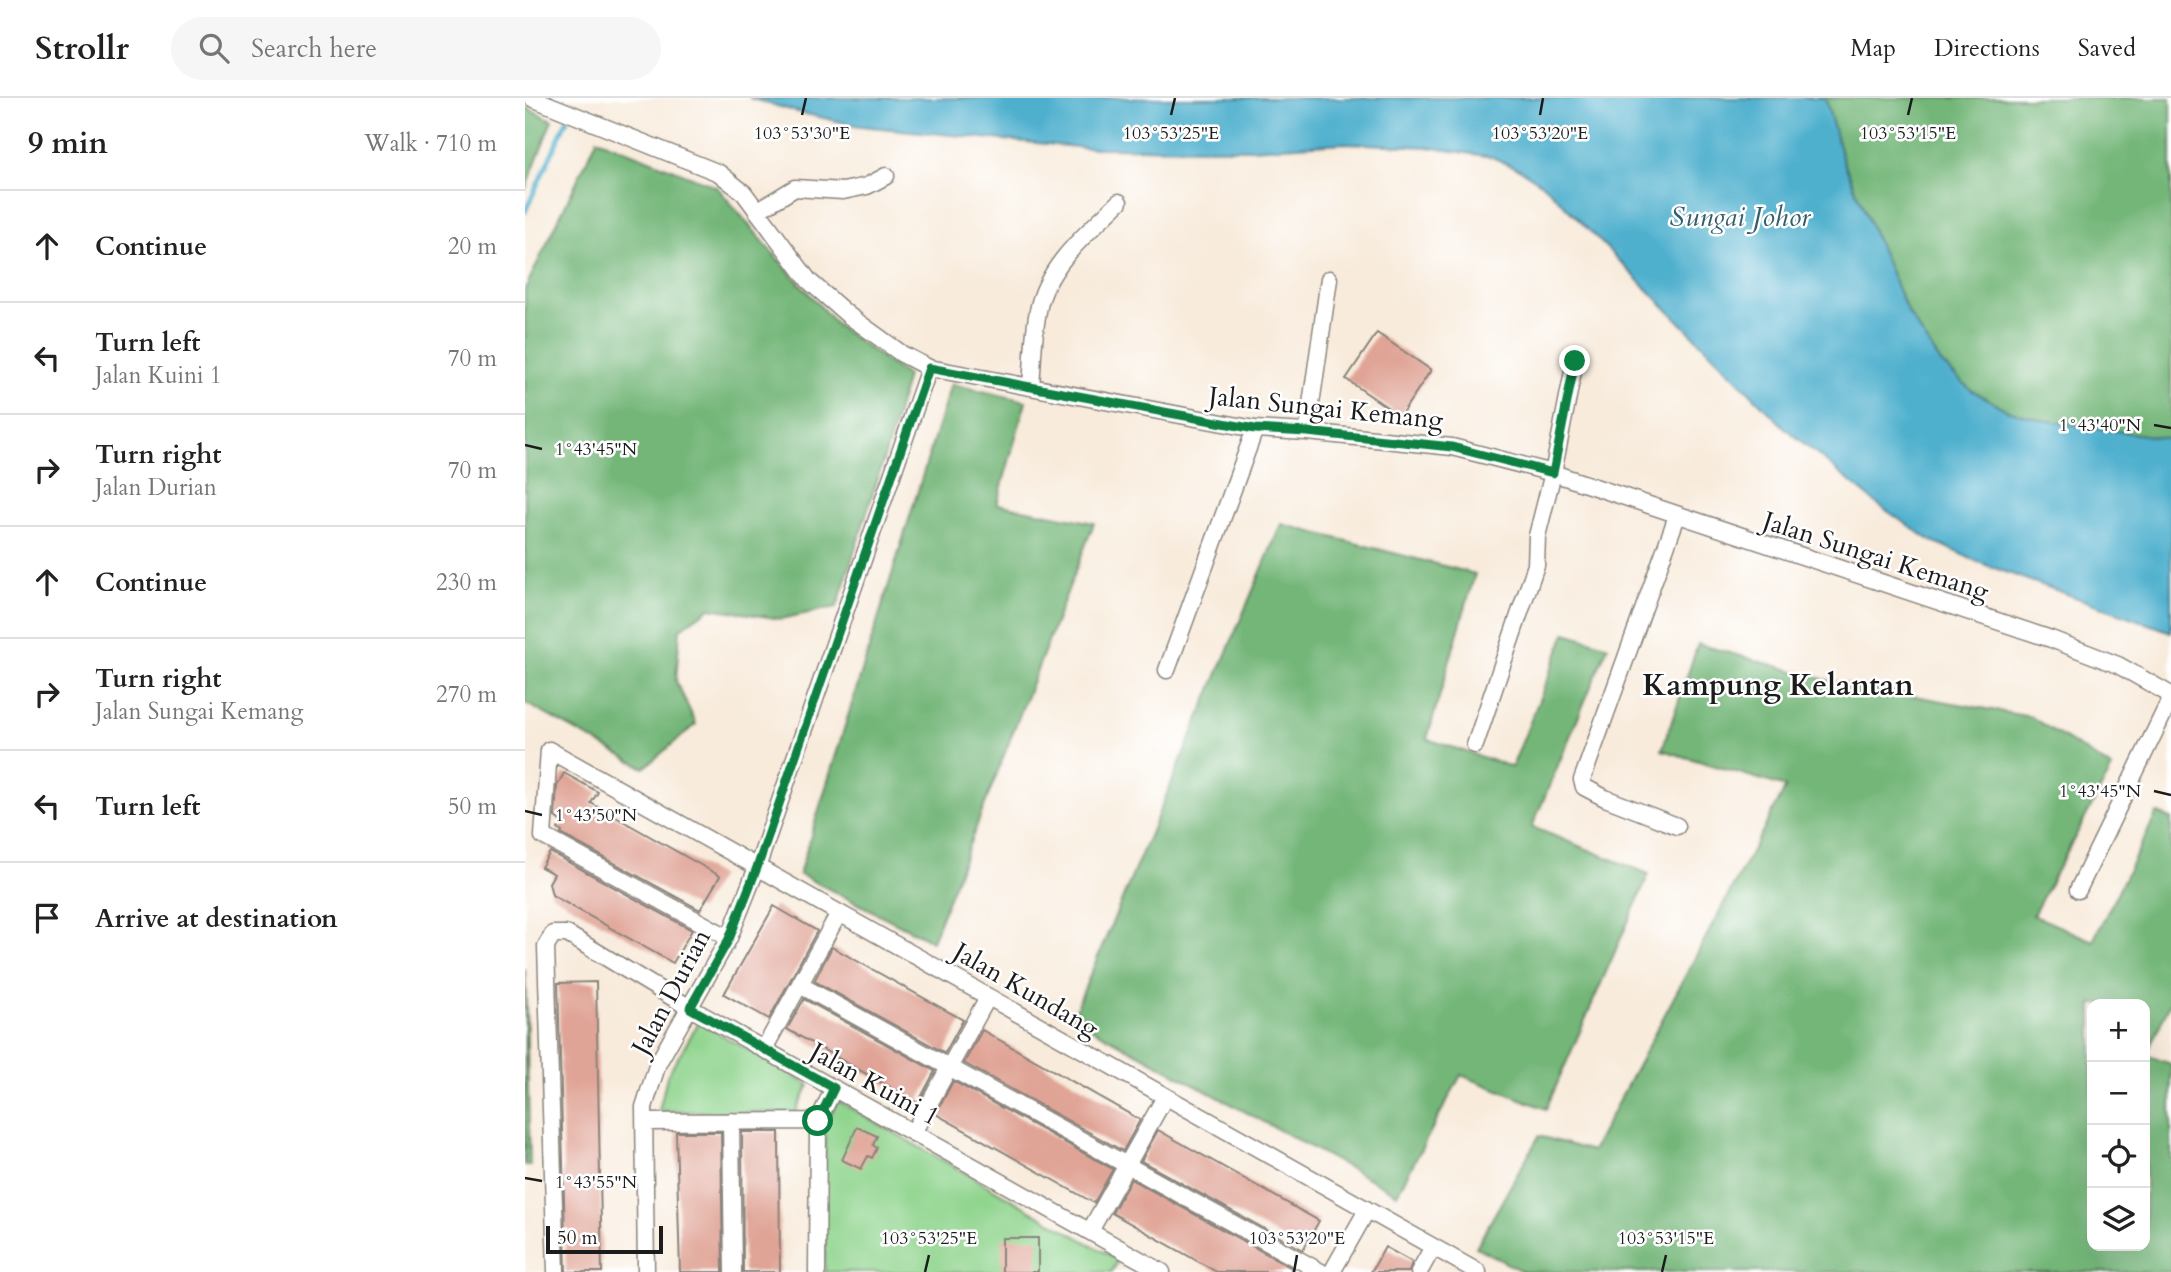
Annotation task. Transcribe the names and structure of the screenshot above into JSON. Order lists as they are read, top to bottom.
{
  "streets": {
    "street": [
      "Jalan Sungai Kemang",
      "Jalan Kundang",
      "Jalan Durian",
      "Jalan Kuini 1"
    ]
  },
  "crossings": [
    ["Jalan Sungai Kemang", "Jalan Durian"],
    ["Jalan Kundang", "Jalan Durian"],
    ["Jalan Durian", "Jalan Kuini 1"]
  ],
  "districts": ["Kampung Kelantan"],
  "water": ["Sungai Johor"],
  "scale_bar": "50 m",
  "page": {
    "header": "Strollr",
    "search": "Search here",
    "nav": ["Map", "Directions", "Saved"],
    "heading": ["9 min", "Walk · 710 m"],
    "list": [
      ["Continue", "20 m"],
      ["Turn left", "Jalan Kuini 1", "70 m"],
      ["Turn right", "Jalan Durian", "70 m"],
      ["Continue", "230 m"],
      ["Turn right", "Jalan Sungai Kemang", "270 m"],
      ["Turn left", "50 m"],
      "Arrive at destination"
    ],
    "map_buttons": ["+", "−"],
    "scale": "50 m"
  },
  "coordinates": [
    "103°53'30\"E",
    "103°53'25\"E",
    "103°53'20\"E",
    "103°53'15\"E",
    "1°43'40\"N",
    "1°43'45\"N",
    "1°43'50\"N",
    "1°43'55\"N"
  ]
}
